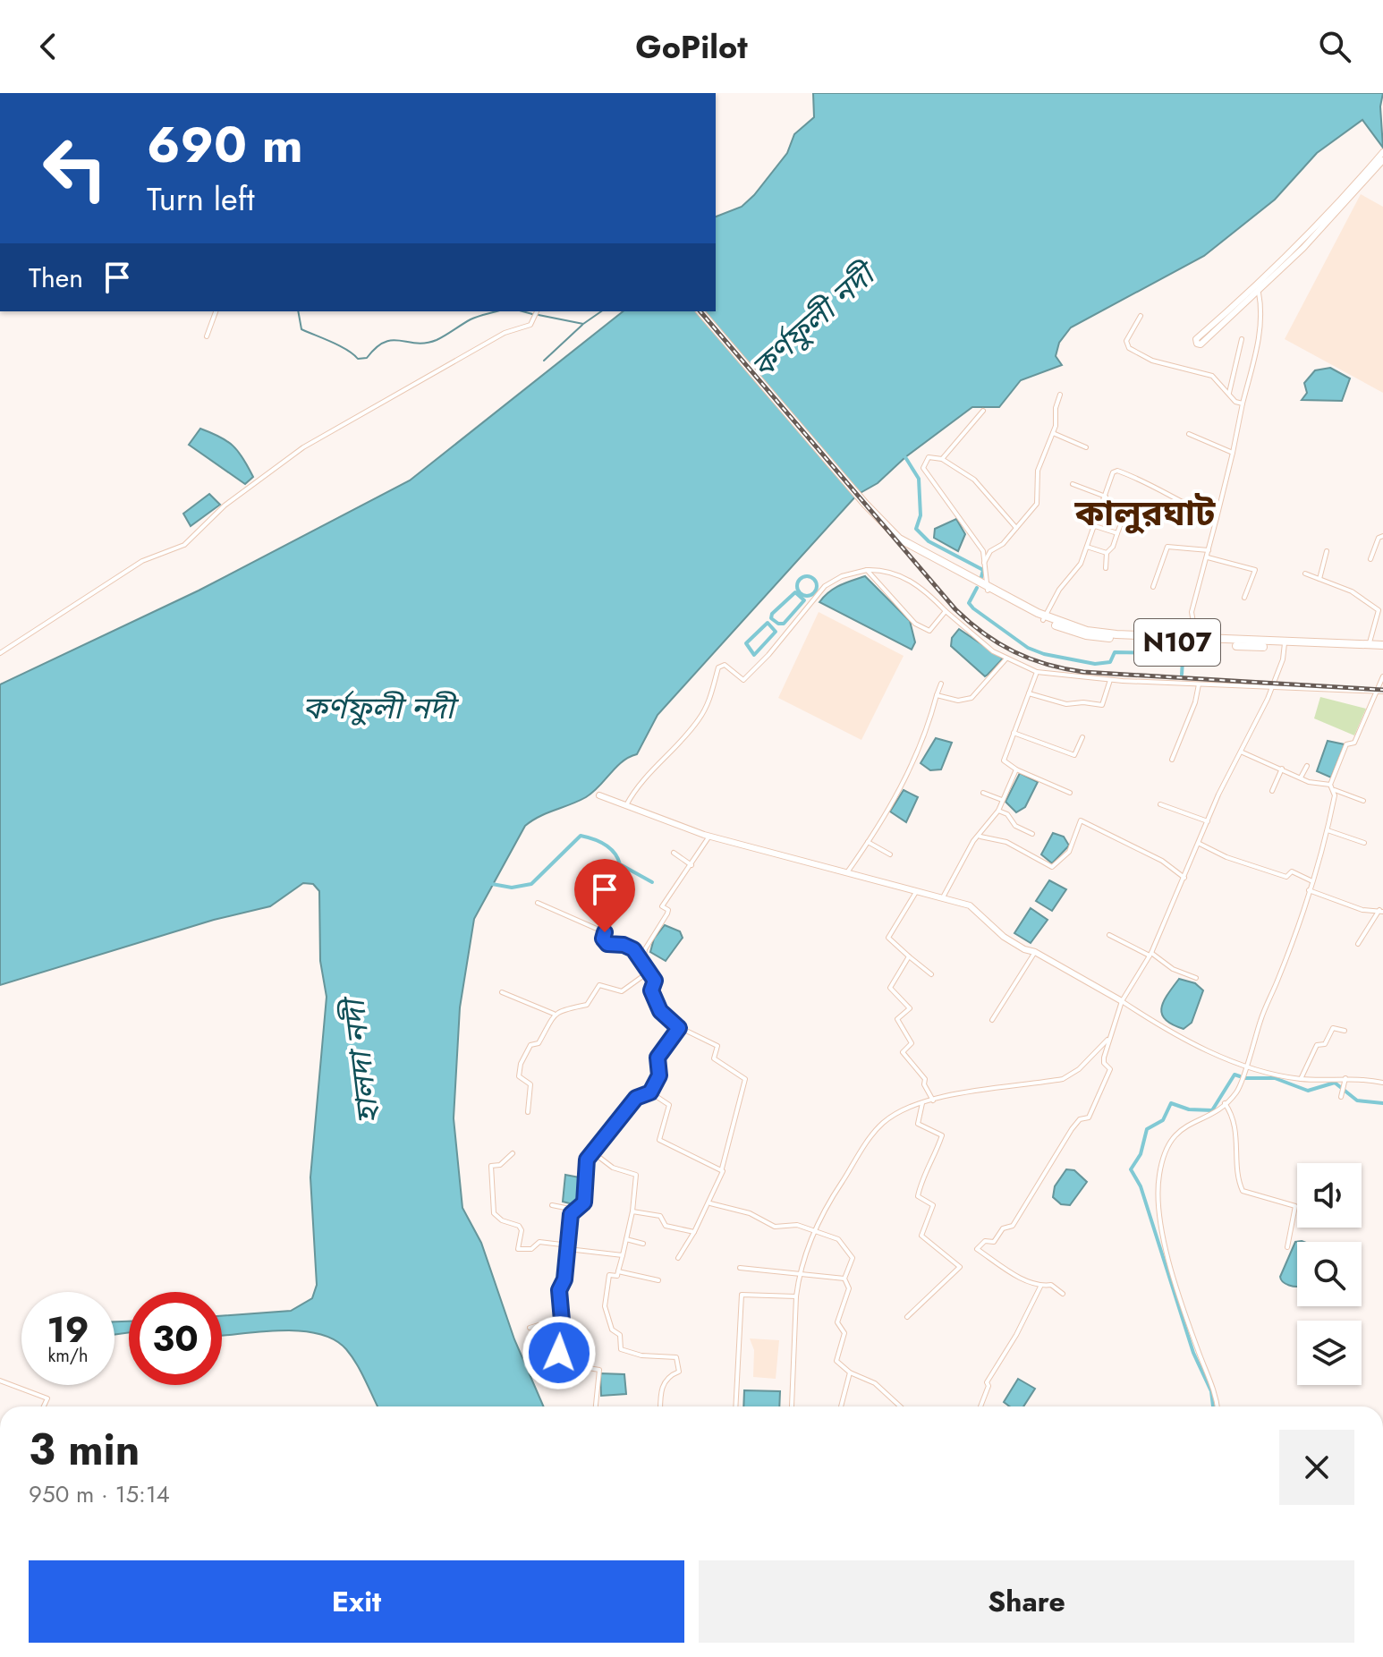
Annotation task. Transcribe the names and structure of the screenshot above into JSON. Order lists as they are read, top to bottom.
{
  "streets": {
    "highway": ["N107"]
  },
  "districts": ["কালুরঘাট"],
  "water": ["কর্ণফুলী নদী", "হালদা নদী"],
  "page": {
    "header": "GoPilot",
    "turn": ["690 m", "Turn left"],
    "then": "Then",
    "speed": "19 km/h",
    "limit": "30",
    "heading": ["3 min", "950 m · 15:14"],
    "buttons": ["Exit", "Share"]
  }
}
